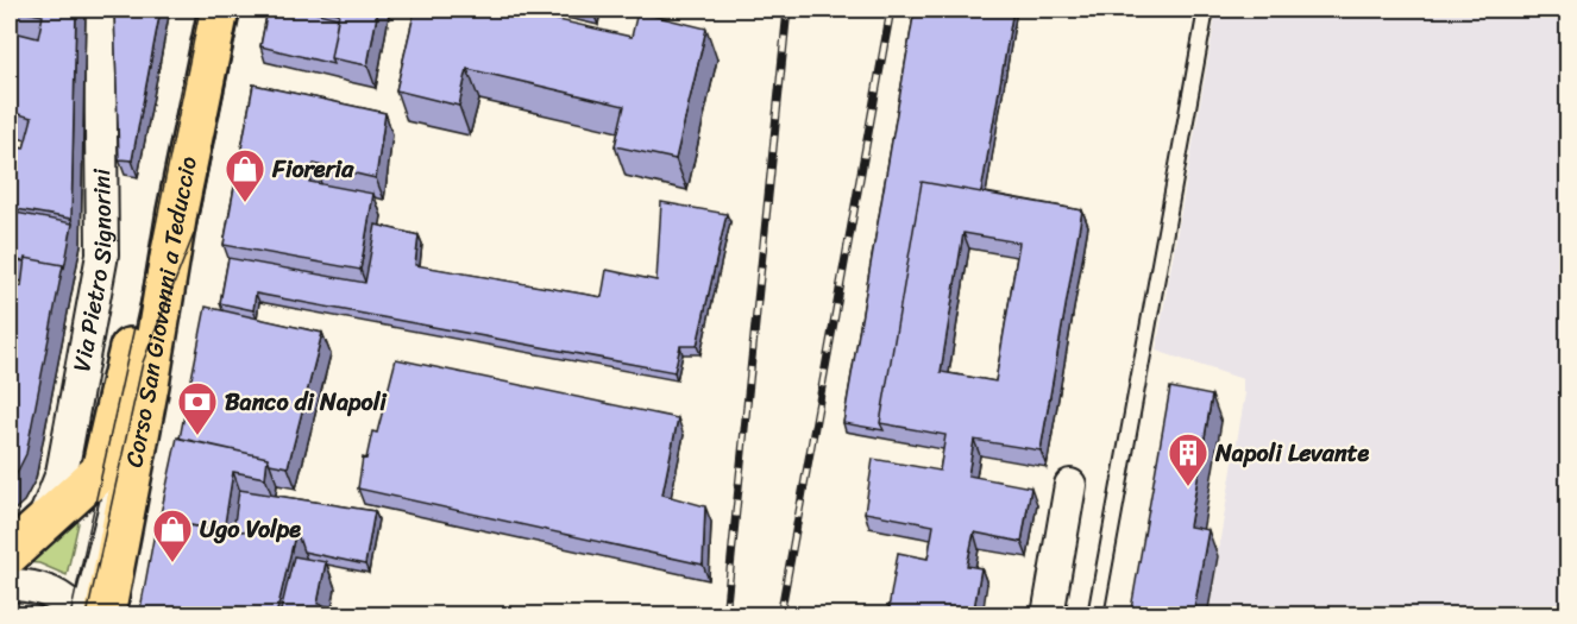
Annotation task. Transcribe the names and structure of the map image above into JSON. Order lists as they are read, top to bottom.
{
  "streets": {
    "main road": ["Corso San Giovanni a Teduccio"],
    "street": ["Via Pietro Signorini"]
  },
  "places": {
    "shop": ["Fioreria", "Ugo Volpe"],
    "bank": ["Banco di Napoli"],
    "building": ["Napoli Levante"]
  }
}
